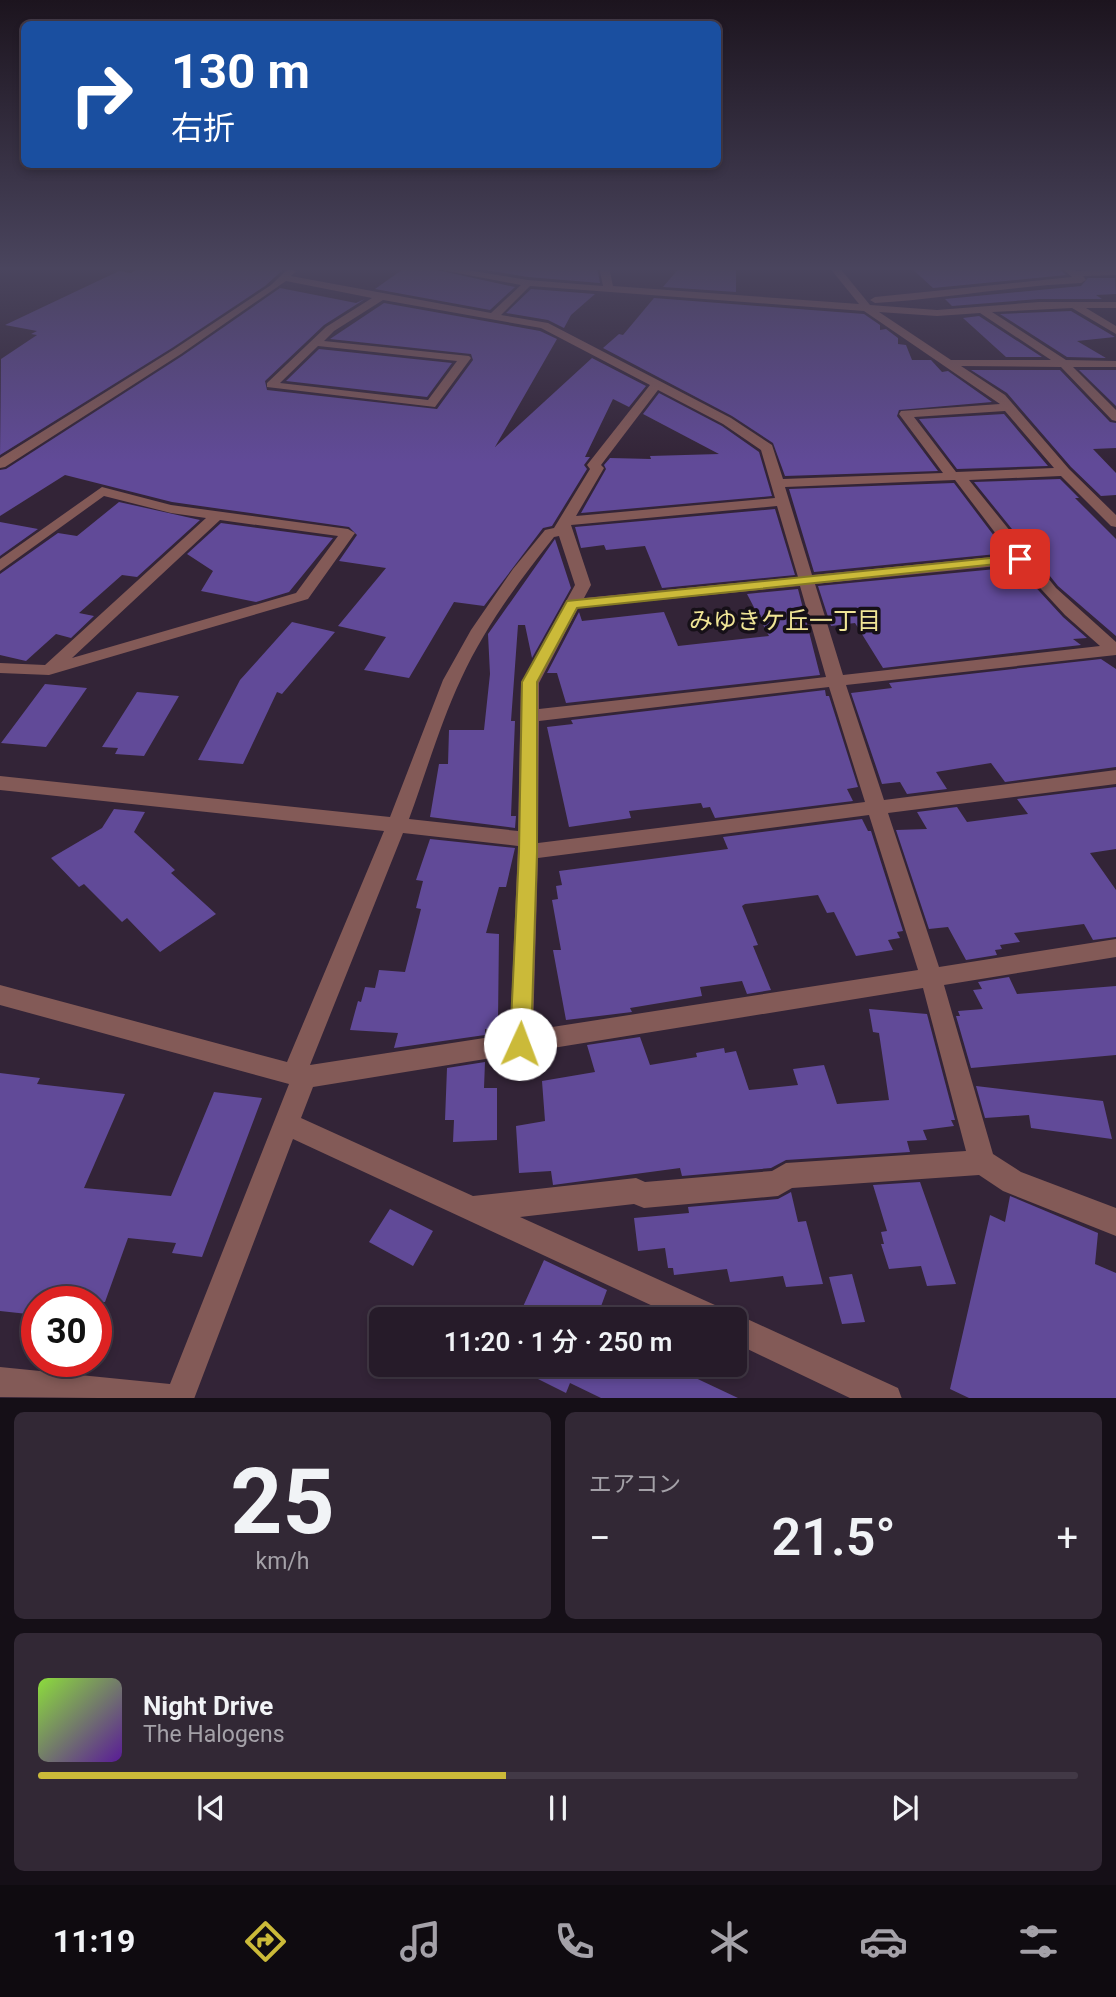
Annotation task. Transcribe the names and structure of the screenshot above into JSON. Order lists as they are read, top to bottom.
{
  "districts": ["みゆきケ丘一丁目"],
  "page": {
    "turn": ["130 m", "右折"],
    "limit": "30",
    "trip": "11:20 · 1 分 · 250 m",
    "tile": [
      ["25", "km/h"],
      "エアコン"
    ],
    "heat": ["−", "21.5°", "+"],
    "song": ["Night Drive", "The Halogens"],
    "tabs": "11:19"
  }
}
